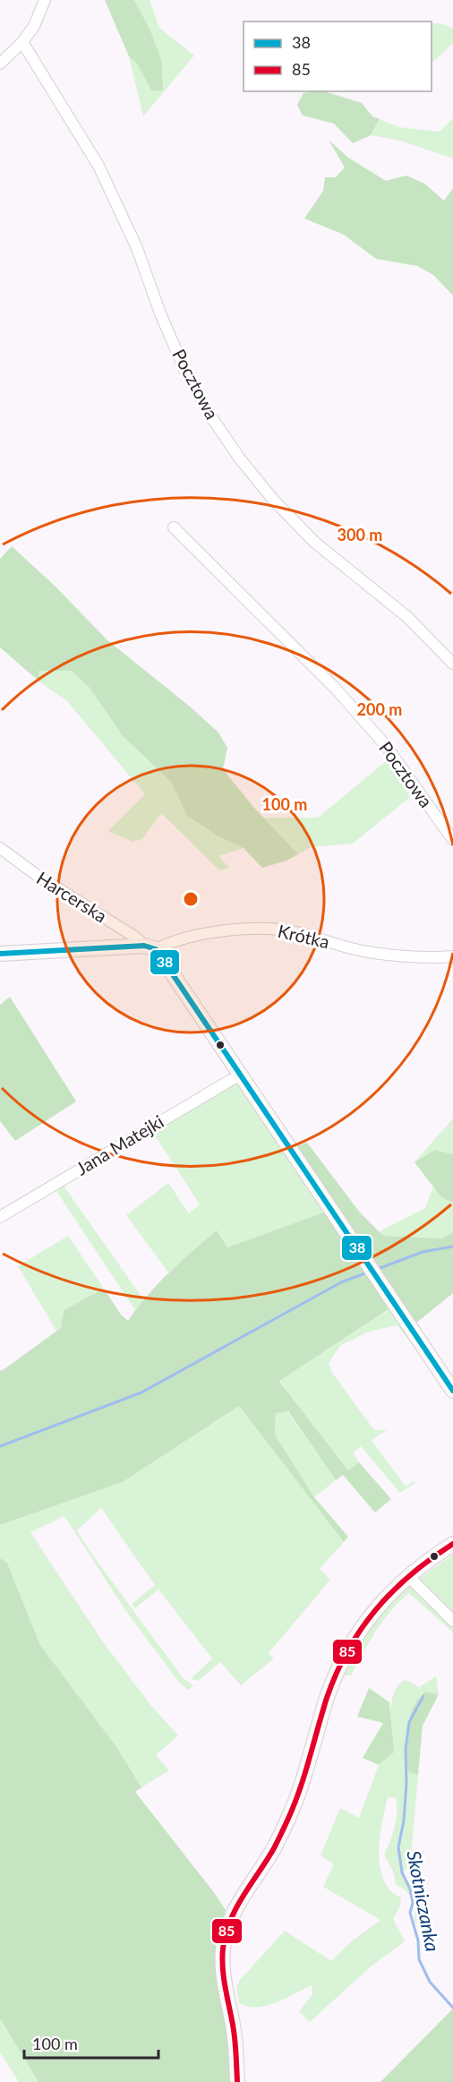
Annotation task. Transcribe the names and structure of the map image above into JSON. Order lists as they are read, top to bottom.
{
  "streets": {
    "street": [
      "Pocztowa",
      "Harcerska",
      "Krótka",
      "Jana Matejki"
    ]
  },
  "crossings": [
    ["Harcerska", "Krótka"]
  ],
  "water": ["Skotniczanka"],
  "lines": ["transit line 38", "transit line 85"],
  "legend": ["38", "85"],
  "scale_bar": "100 m",
  "rings": ["300 m", "200 m", "100 m"]
}
